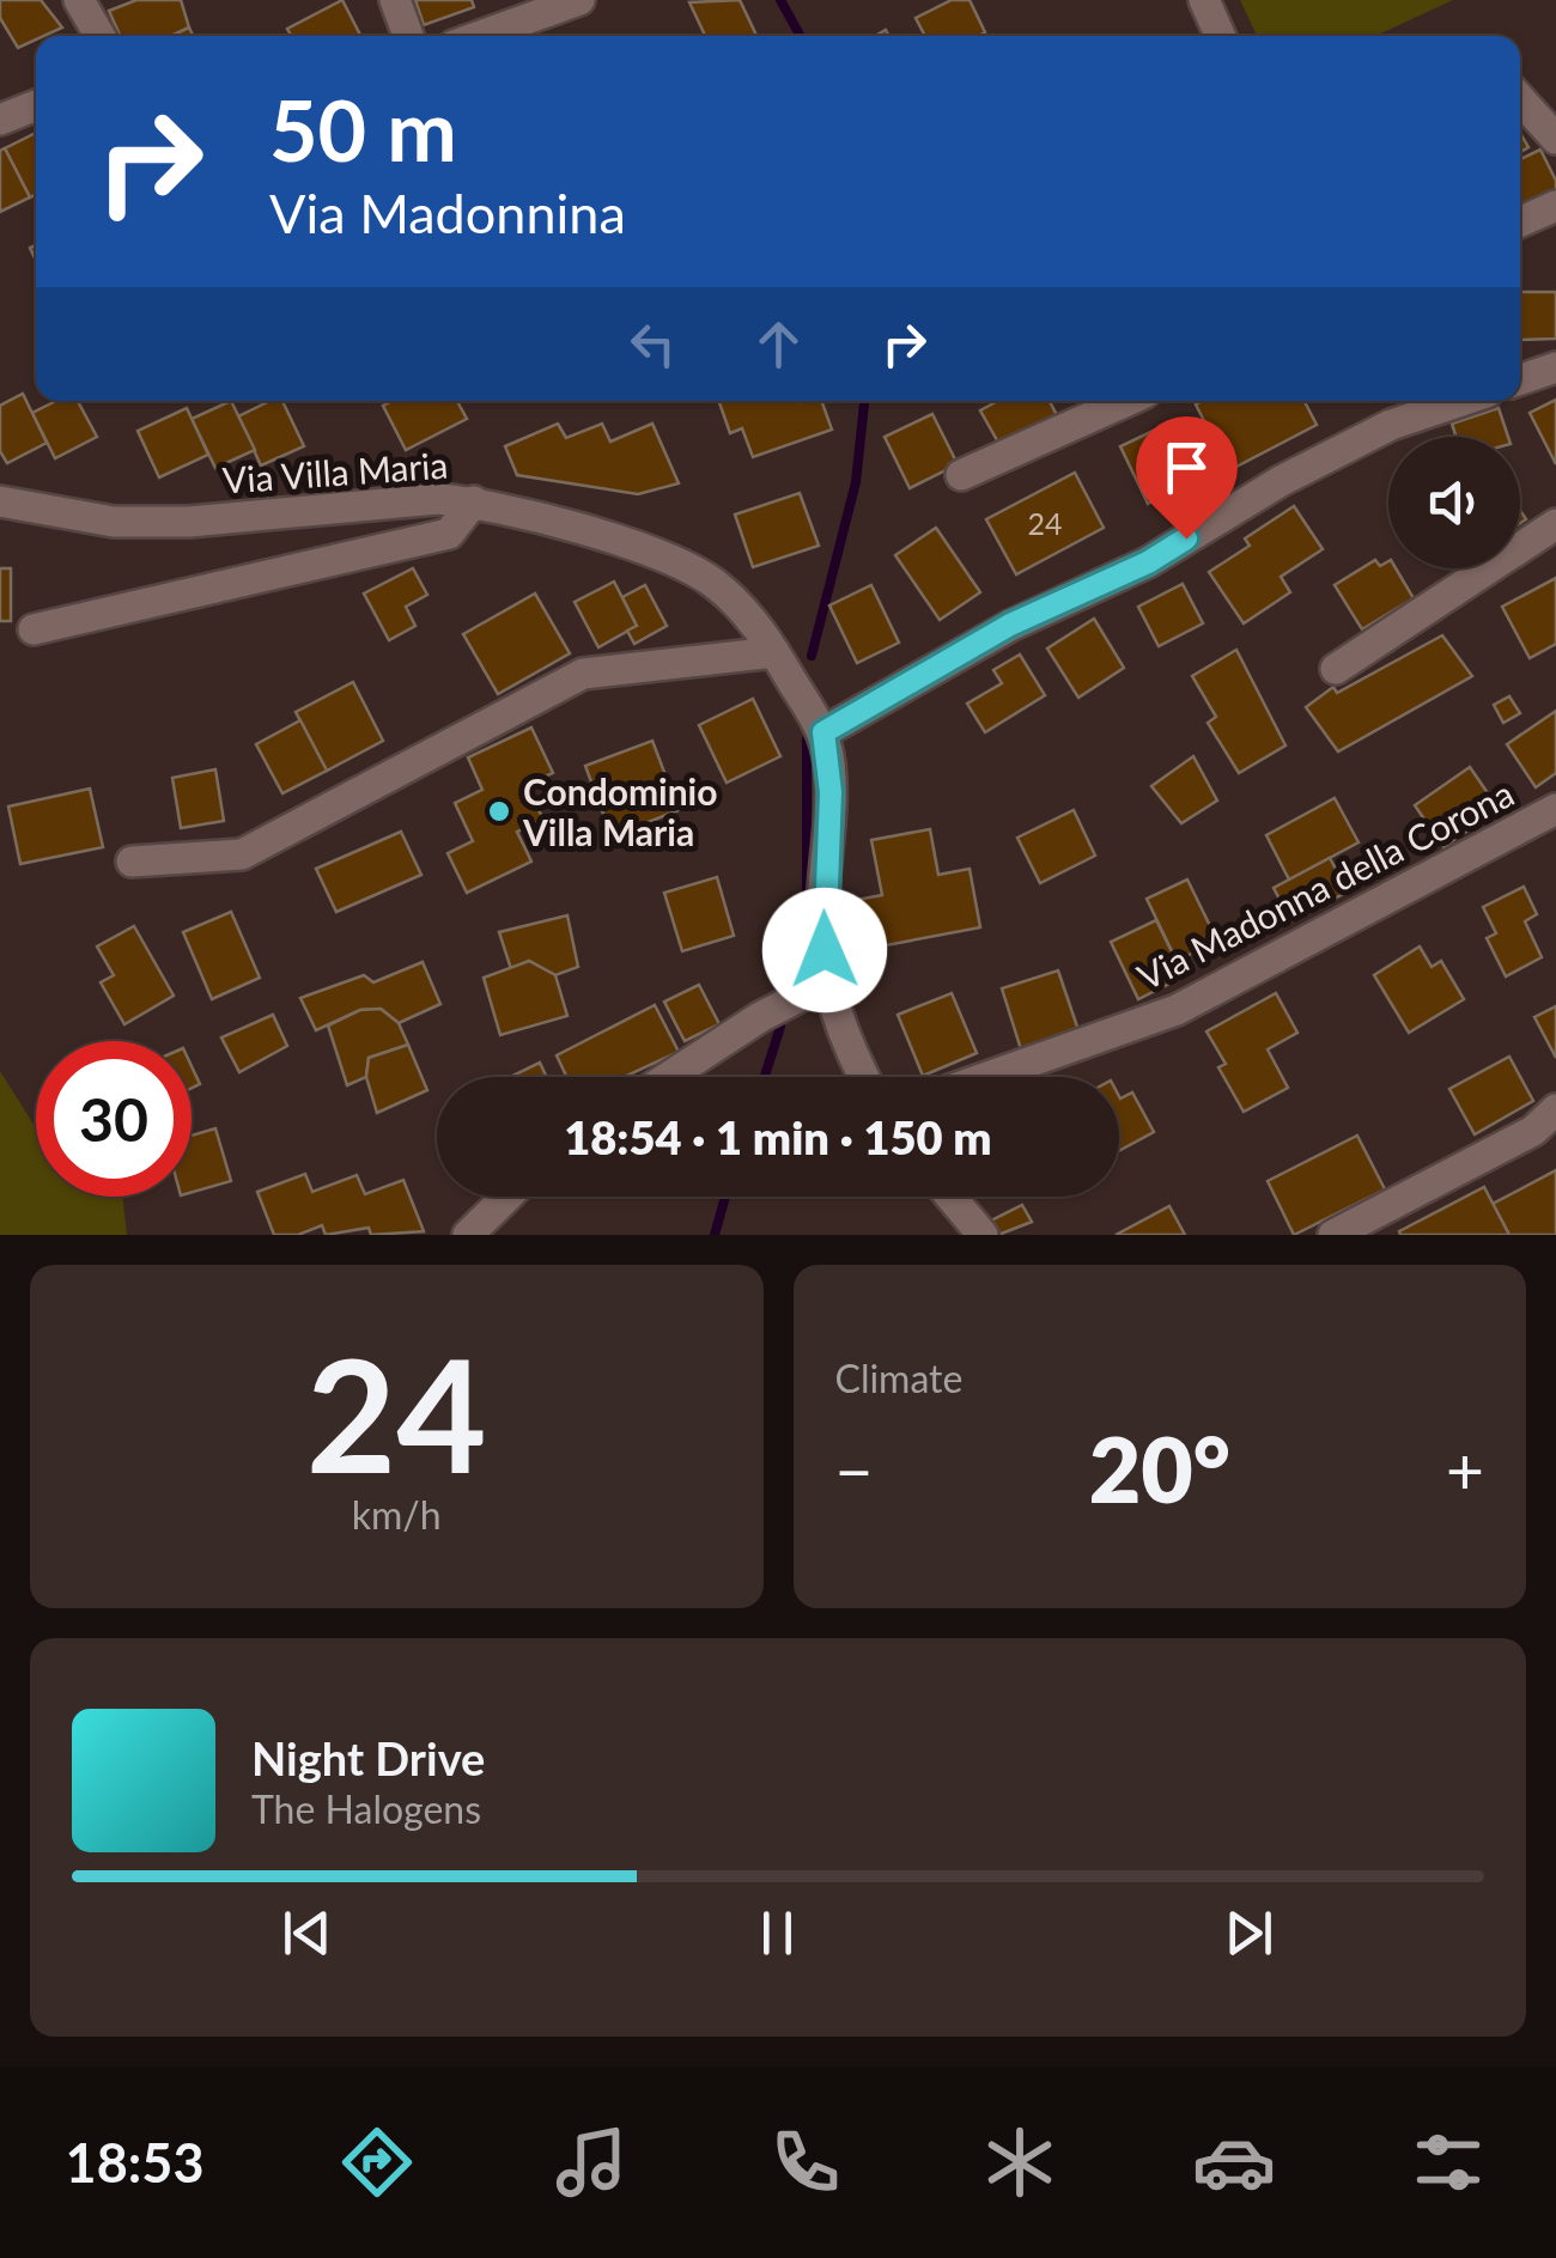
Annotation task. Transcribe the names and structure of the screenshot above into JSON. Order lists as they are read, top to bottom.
{
  "streets": {
    "street": ["Via Villa Maria", "Via Madonna della Corona"]
  },
  "places": ["Condominio Villa Maria"],
  "house_numbers": ["24"],
  "page": {
    "turn": ["50 m", "Via Madonnina"],
    "limit": "30",
    "trip": "18:54 · 1 min · 150 m",
    "tile": [
      ["24", "km/h"],
      "Climate"
    ],
    "heat": ["−", "20°", "+"],
    "song": ["Night Drive", "The Halogens"],
    "tabs": "18:53"
  }
}
